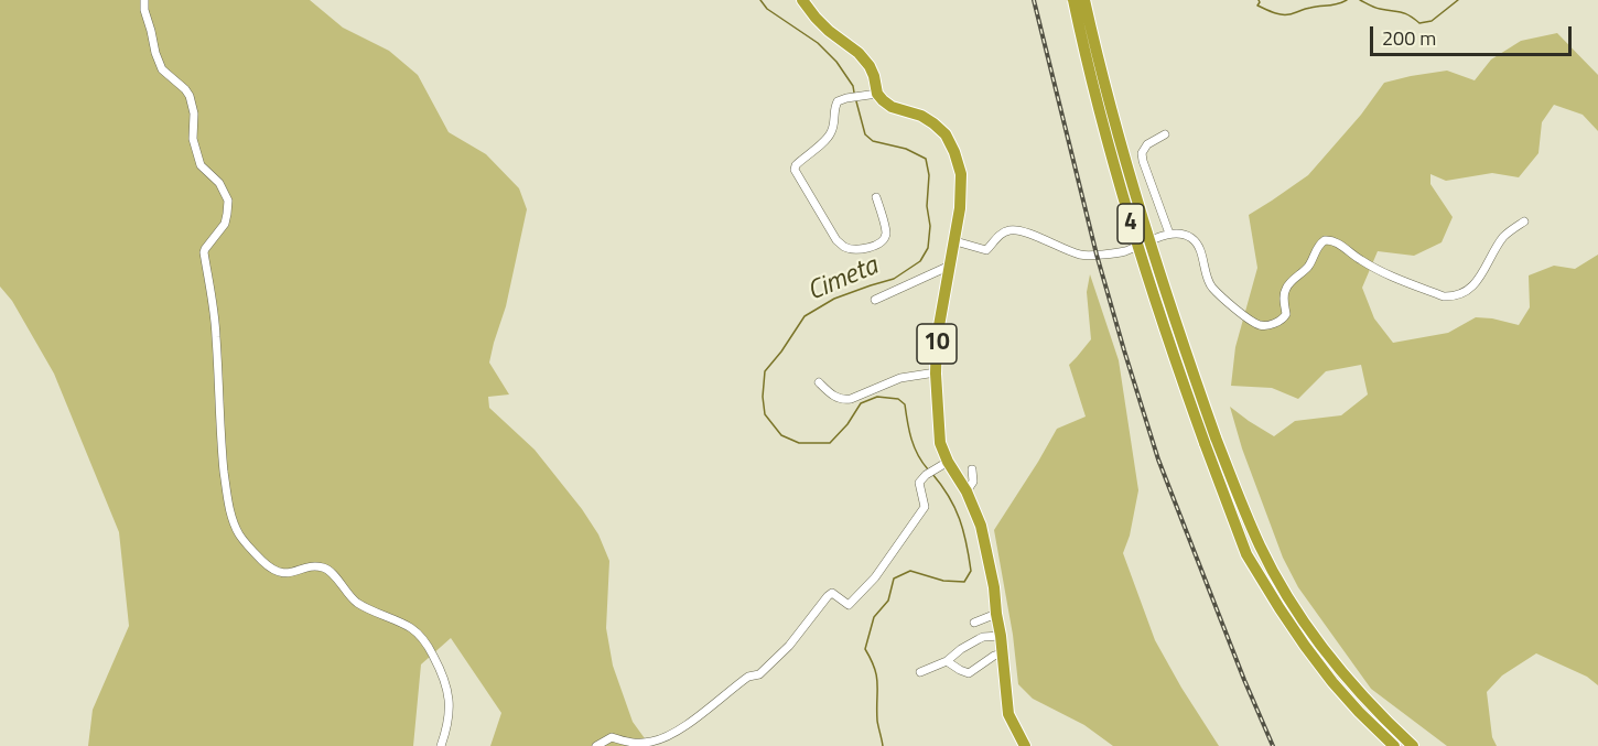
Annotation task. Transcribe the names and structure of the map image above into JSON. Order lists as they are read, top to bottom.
{
  "streets": {
    "highway": ["4", "10"]
  },
  "water": ["Cimeta"],
  "scale_bar": "200 m"
}
